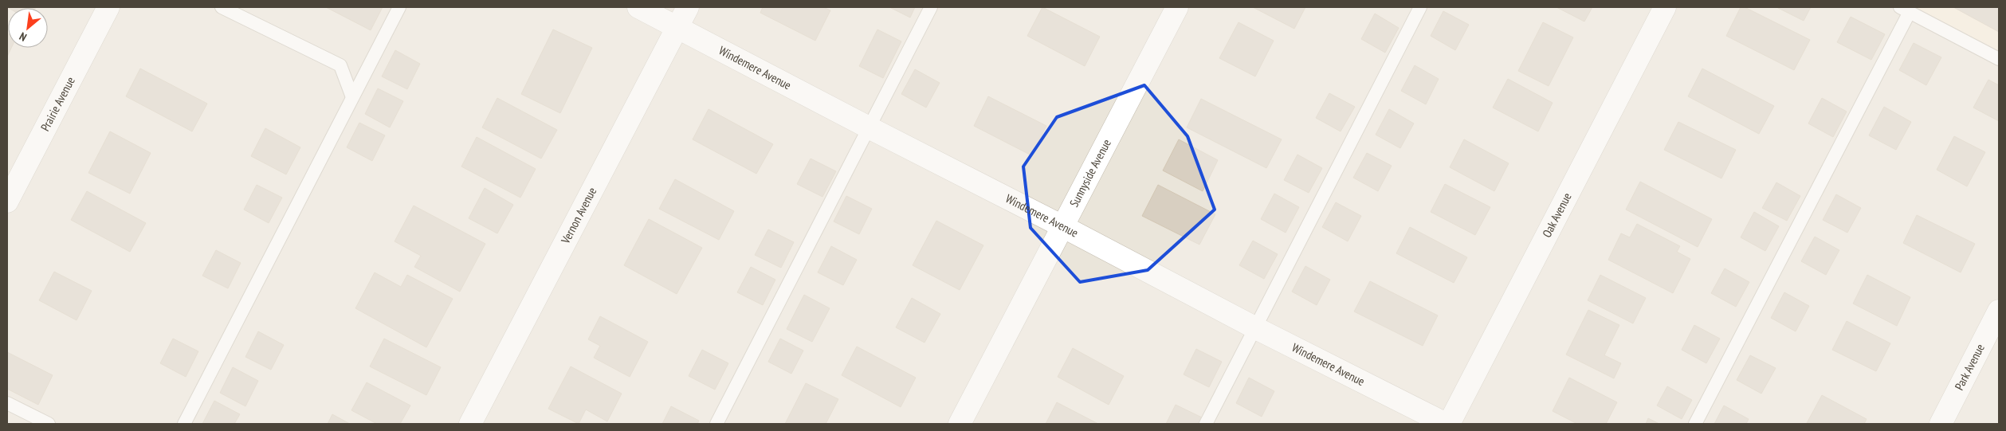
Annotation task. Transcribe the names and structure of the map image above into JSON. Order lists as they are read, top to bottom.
{
  "streets": {
    "street": [
      "Windemere Avenue",
      "Prairie Avenue",
      "Sunnyside Avenue",
      "Vernon Avenue",
      "Oak Avenue",
      "Park Avenue"
    ]
  },
  "crossings": [
    ["Windemere Avenue", "Sunnyside Avenue"],
    ["Windemere Avenue", "Vernon Avenue"]
  ],
  "north": "bottom left"
}
